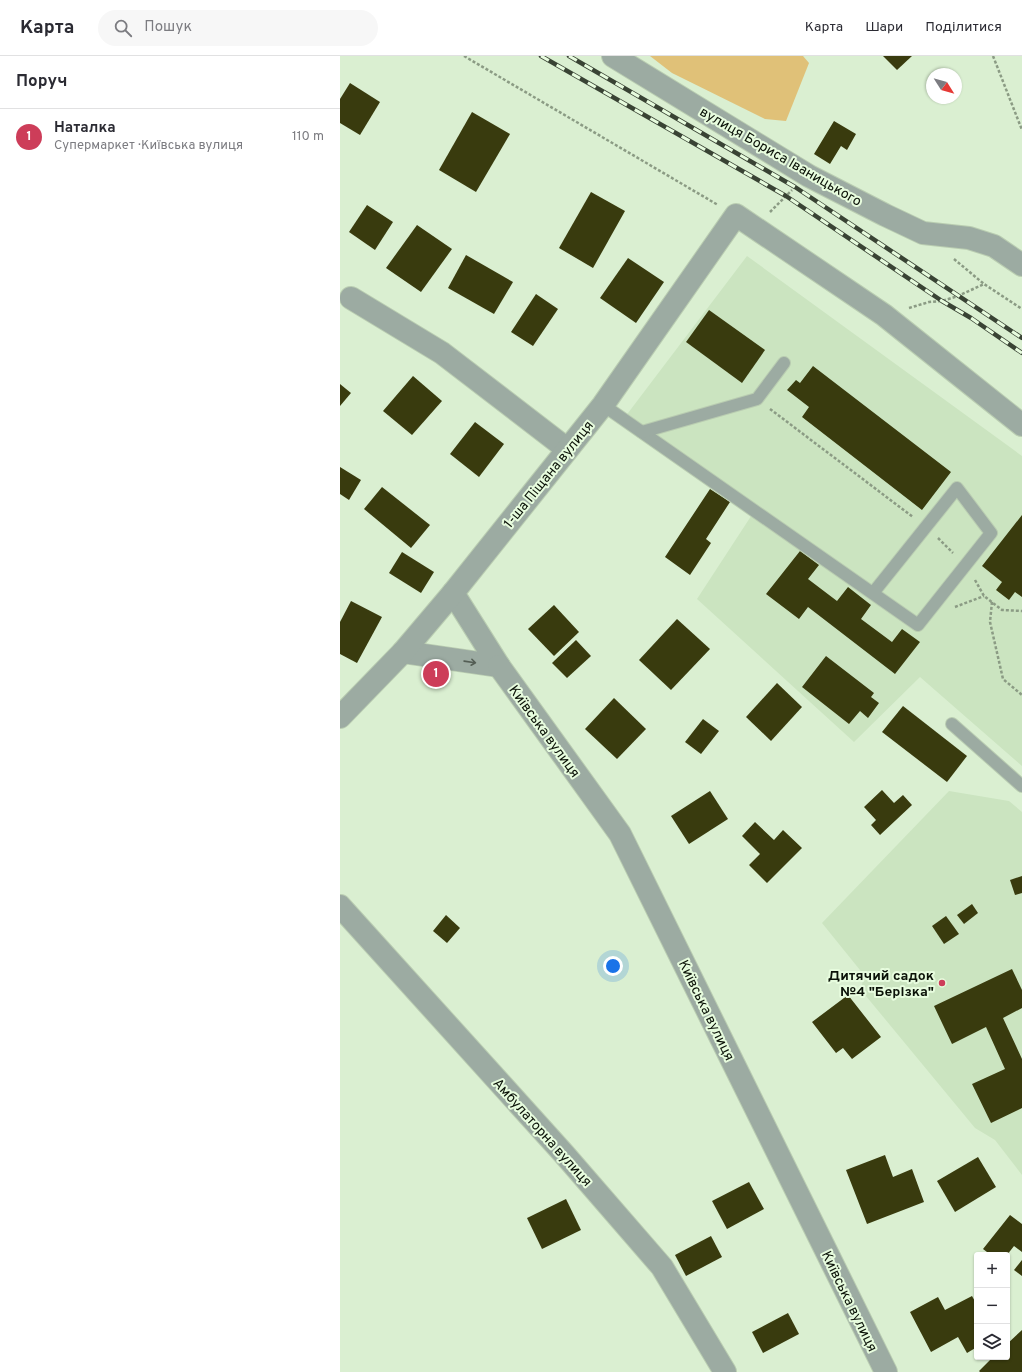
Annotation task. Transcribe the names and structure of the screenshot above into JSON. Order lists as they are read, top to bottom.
{
  "streets": {
    "street": [
      "вулиця Бориса Іваницького",
      "1-ша Піщана вулиця",
      "Київська вулиця",
      "Амбулаторна вулиця"
    ]
  },
  "crossings": [
    ["1-ша Піщана вулиця", "Київська вулиця"]
  ],
  "places": ["Дитячий садок №4 \"Берізка\""],
  "north": "bottom right",
  "page": {
    "header": "Карта",
    "search": "Пошук",
    "nav": ["Карта", "Шари", "Поділитися"],
    "heading": "Поруч",
    "list": [
      {
        "mark": "1",
        "name": "Наталка",
        "note": "Супермаркет · Київська вулиця",
        "value": "110 m"
      }
    ],
    "pins": "1",
    "map_buttons": ["+", "−"]
  }
}
